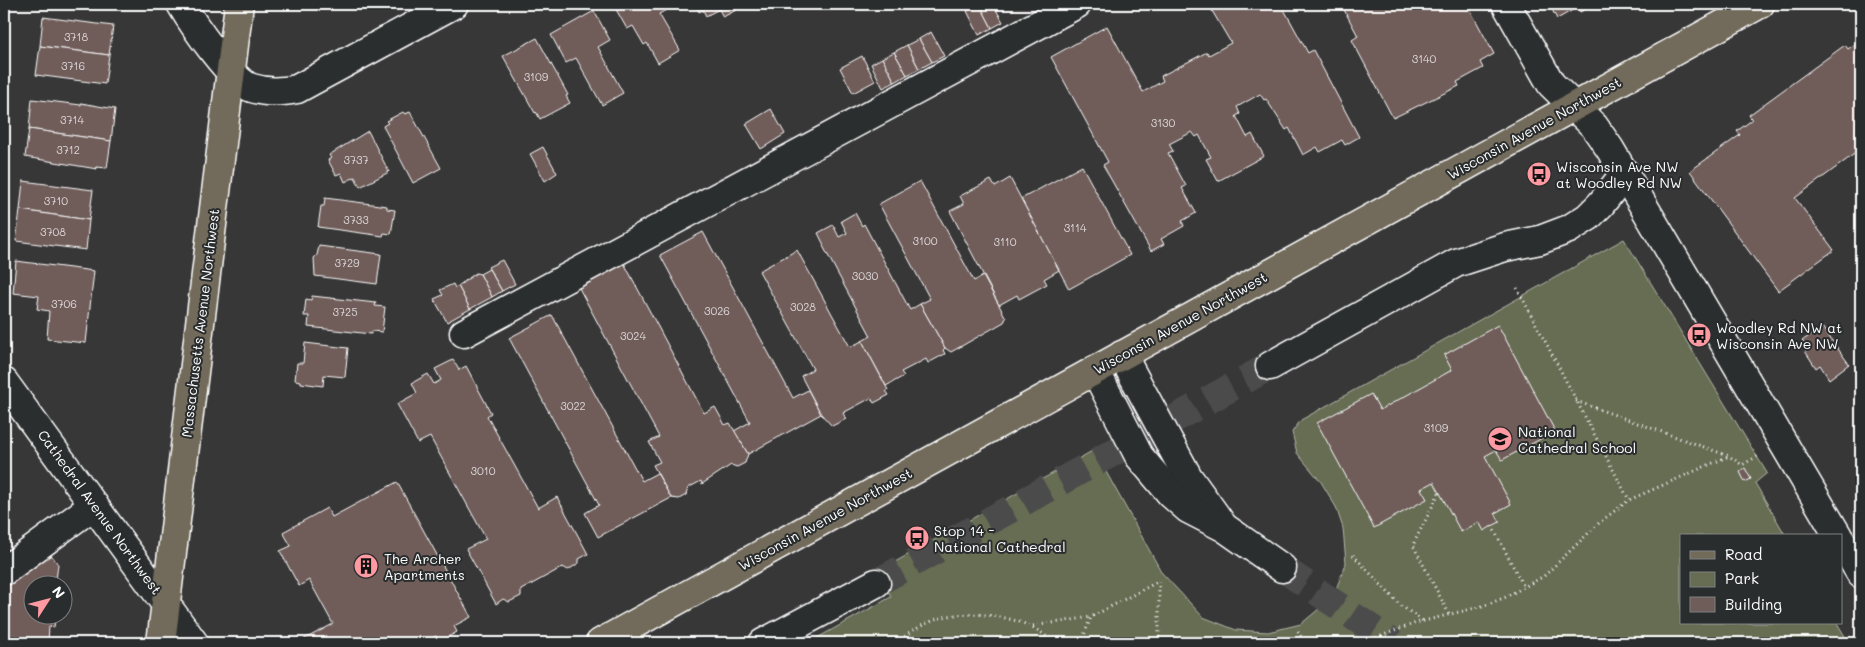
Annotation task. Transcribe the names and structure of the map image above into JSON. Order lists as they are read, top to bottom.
{
  "streets": {
    "main road": ["Wisconsin Avenue Northwest", "Massachusetts Avenue Northwest"],
    "street": ["Cathedral Avenue Northwest"]
  },
  "crossings": [
    ["Massachusetts Avenue Northwest", "Cathedral Avenue Northwest"]
  ],
  "places": {
    "bus stop": ["Wisconsin Ave NW at Woodley Rd NW", "Woodley Rd NW at Wisconsin Ave NW", "Stop 14 - National Cathedral"],
    "school or university": ["National Cathedral School"],
    "building": ["The Archer Apartments"]
  },
  "house_numbers": [
    "3718",
    "3140",
    "3716",
    "3109",
    "3714",
    "3130",
    "3712",
    "3737",
    "3710",
    "3733",
    "3114",
    "3708",
    "3100",
    "3110",
    "3729",
    "3030",
    "3706",
    "3028",
    "3026",
    "3725",
    "3024",
    "3022",
    "3109",
    "3010"
  ],
  "legend": ["Road", "Park", "Building"],
  "north": "top right"
}
